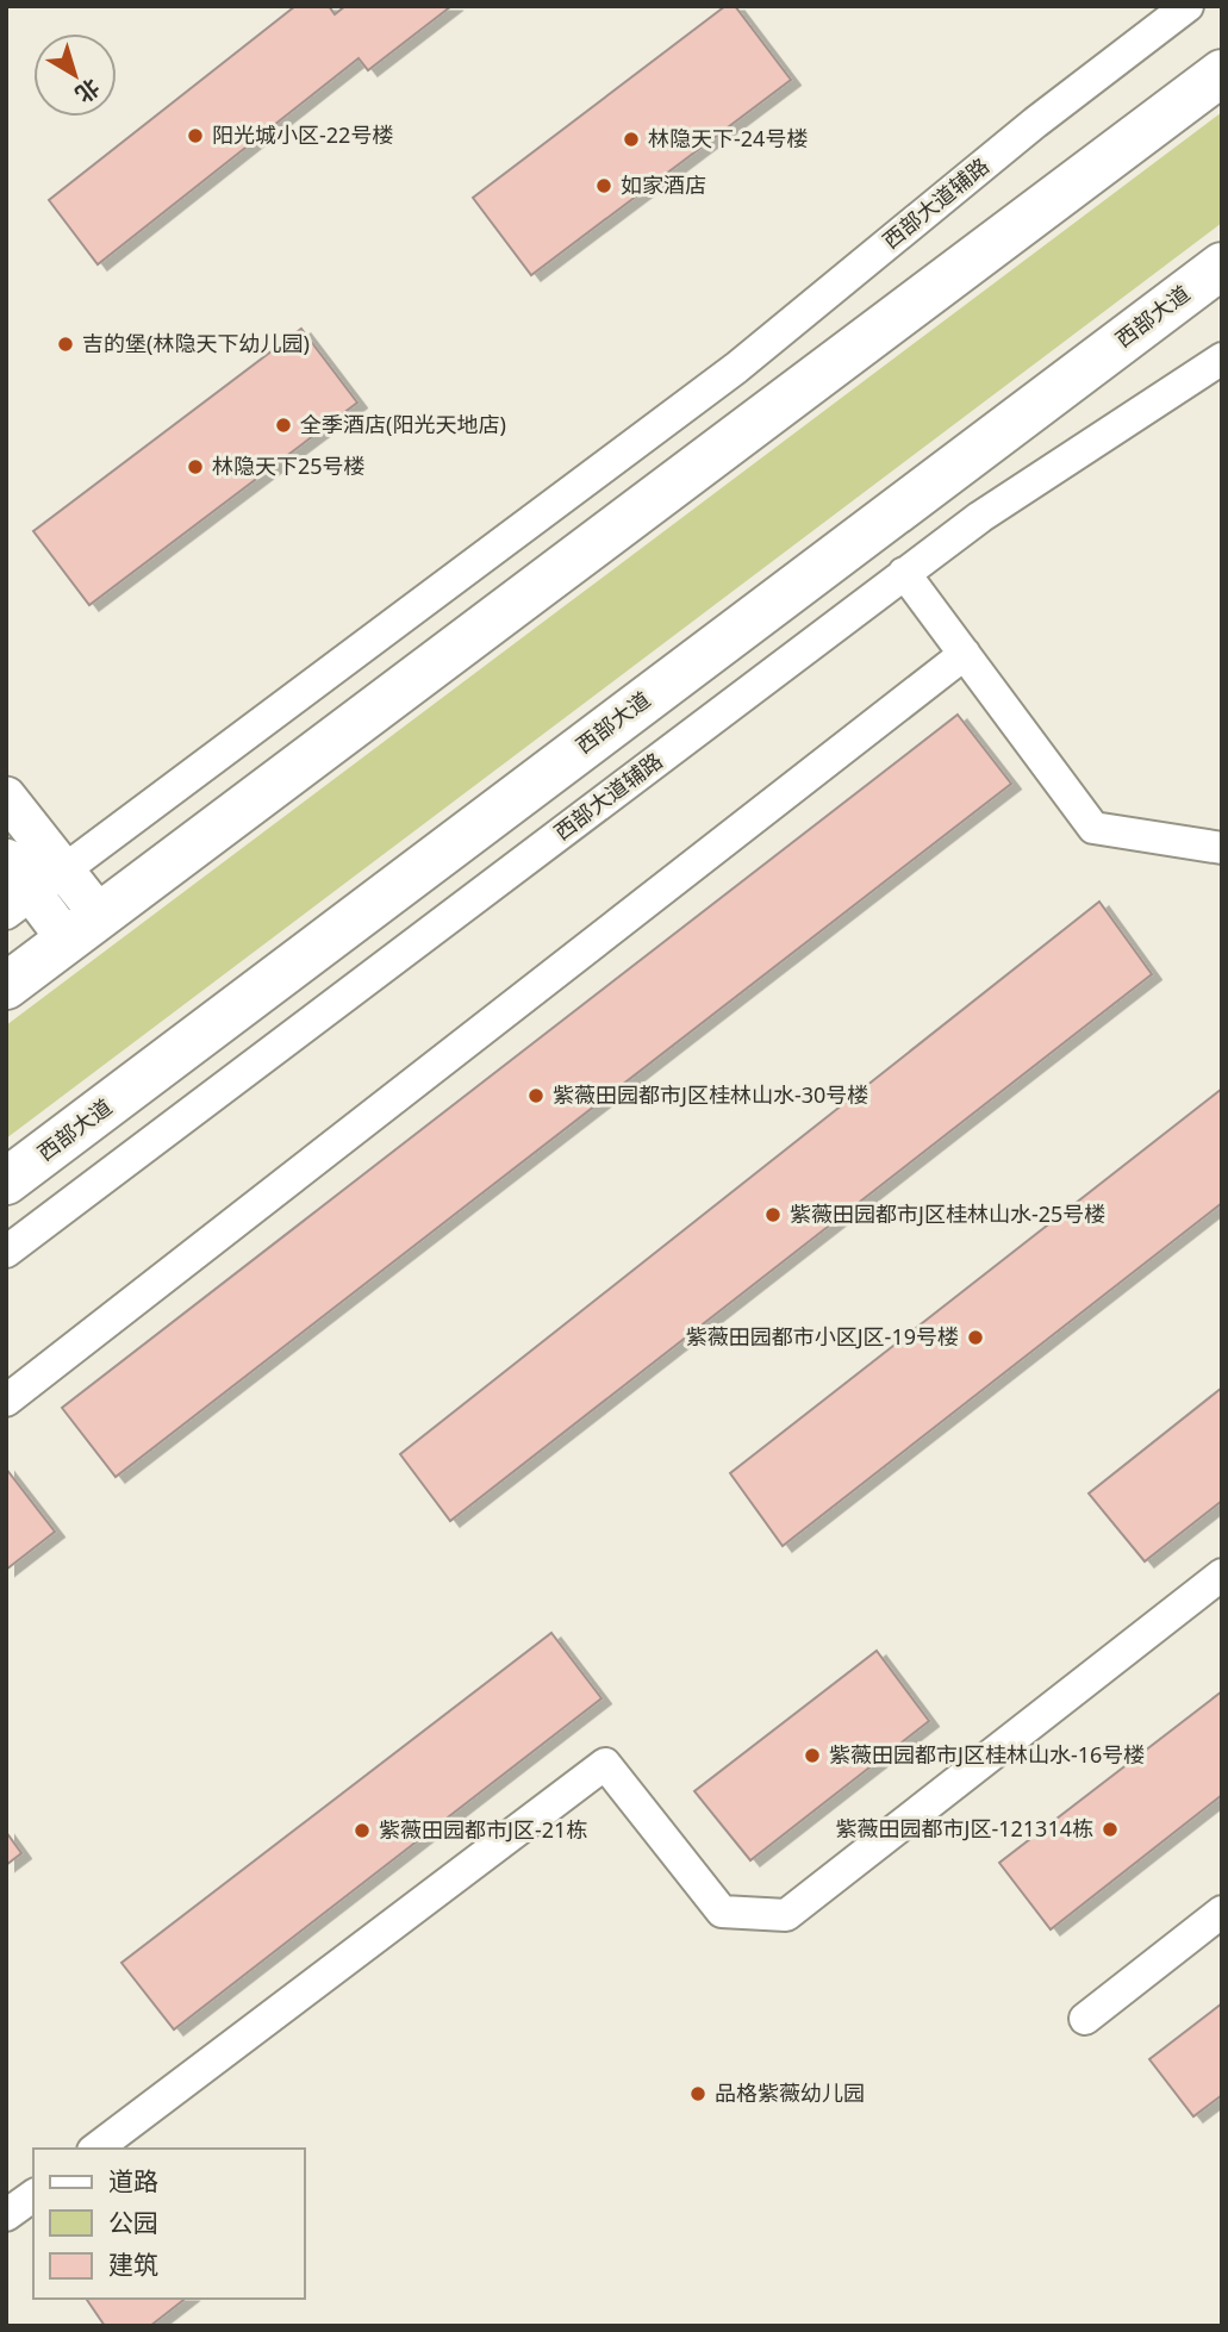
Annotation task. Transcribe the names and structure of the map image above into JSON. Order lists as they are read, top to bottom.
{
  "streets": {
    "main road": ["西部大道"],
    "street": ["西部大道辅路"]
  },
  "places": [
    "阳光城小区-22号楼",
    "林隐天下-24号楼",
    "如家酒店",
    "吉的堡(林隐天下幼儿园)",
    "全季酒店(阳光天地店)",
    "林隐天下25号楼",
    "紫薇田园都市J区桂林山水-30号楼",
    "紫薇田园都市J区桂林山水-25号楼",
    "紫薇田园都市小区J区-19号楼",
    "紫薇田园都市J区桂林山水-16号楼",
    "紫薇田园都市J区-121314栋",
    "紫薇田园都市J区-21栋",
    "品格紫薇幼儿园"
  ],
  "legend": ["道路", "公园", "建筑"],
  "north": "bottom right"
}
